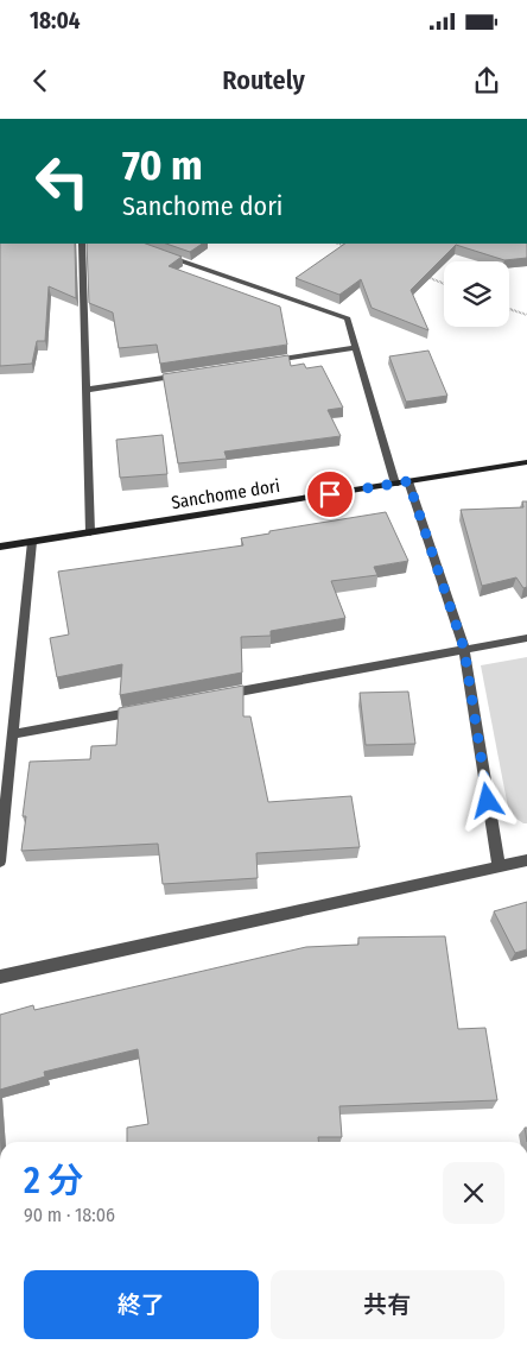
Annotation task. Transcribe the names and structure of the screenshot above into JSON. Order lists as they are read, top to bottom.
{
  "streets": {
    "street": ["Sanchome dori"]
  },
  "page": {
    "status": "18:04",
    "header": "Routely",
    "turn": ["70 m", "Sanchome dori"],
    "heading": ["2 分", "90 m · 18:06"],
    "buttons": ["終了", "共有"]
  }
}
